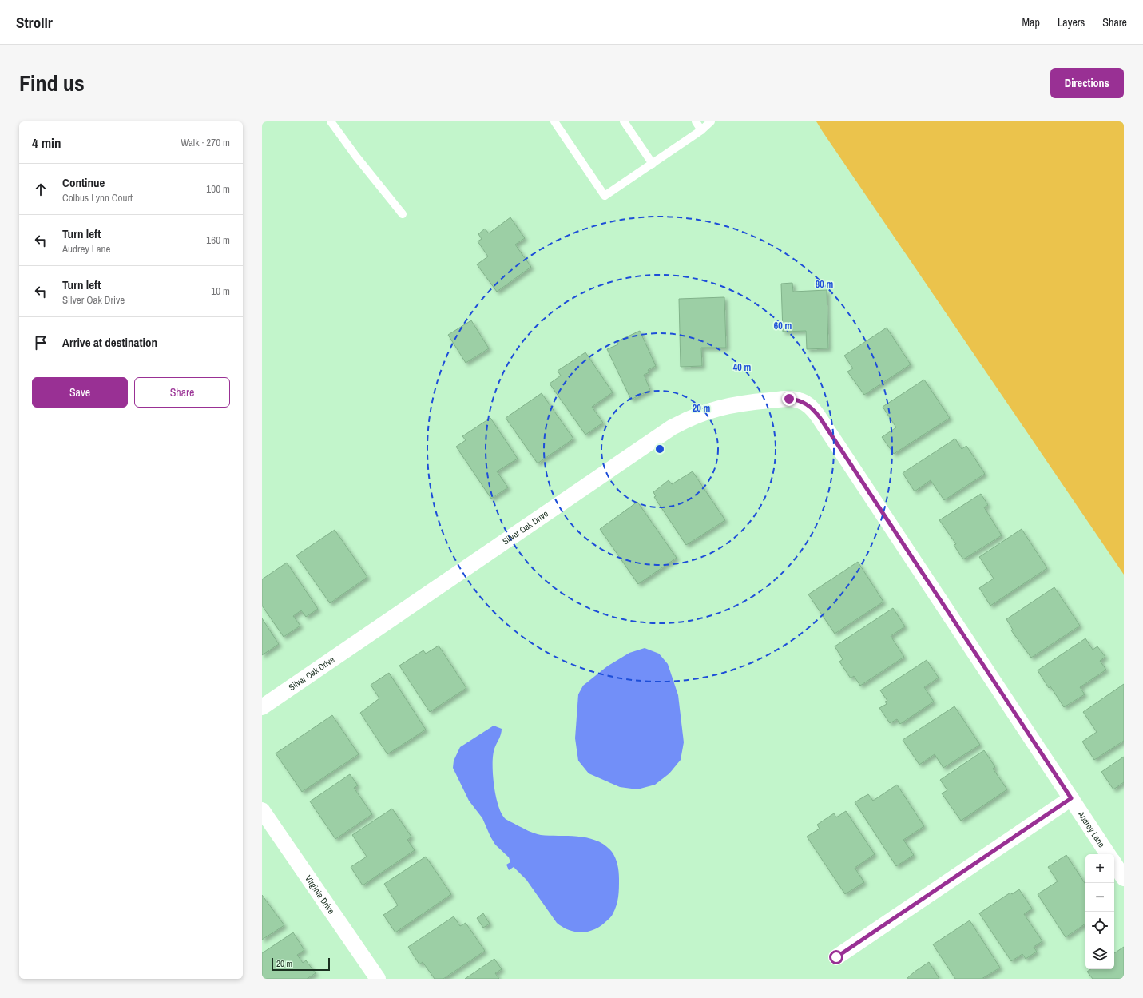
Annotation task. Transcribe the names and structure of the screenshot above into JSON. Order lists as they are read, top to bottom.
{
  "streets": {
    "street": ["Silver Oak Drive", "Audrey Lane", "Virginia Drive"]
  },
  "crossings": [
    ["Silver Oak Drive", "Audrey Lane"]
  ],
  "scale_bar": "20 m",
  "page": {
    "header": "Strollr",
    "nav": ["Map", "Layers", "Share"],
    "title": "Find us",
    "buttons": [
      "Directions",
      ["Save", "Share"]
    ],
    "heading": ["4 min", "Walk · 270 m"],
    "list": [
      ["Continue", "Colbus Lynn Court", "100 m"],
      ["Turn left", "Audrey Lane", "160 m"],
      ["Turn left", "Silver Oak Drive", "10 m"],
      "Arrive at destination"
    ],
    "map_buttons": ["+", "−"],
    "scale": "20 m"
  },
  "rings": [
    "80 m",
    "60 m",
    "40 m",
    "20 m"
  ]
}
